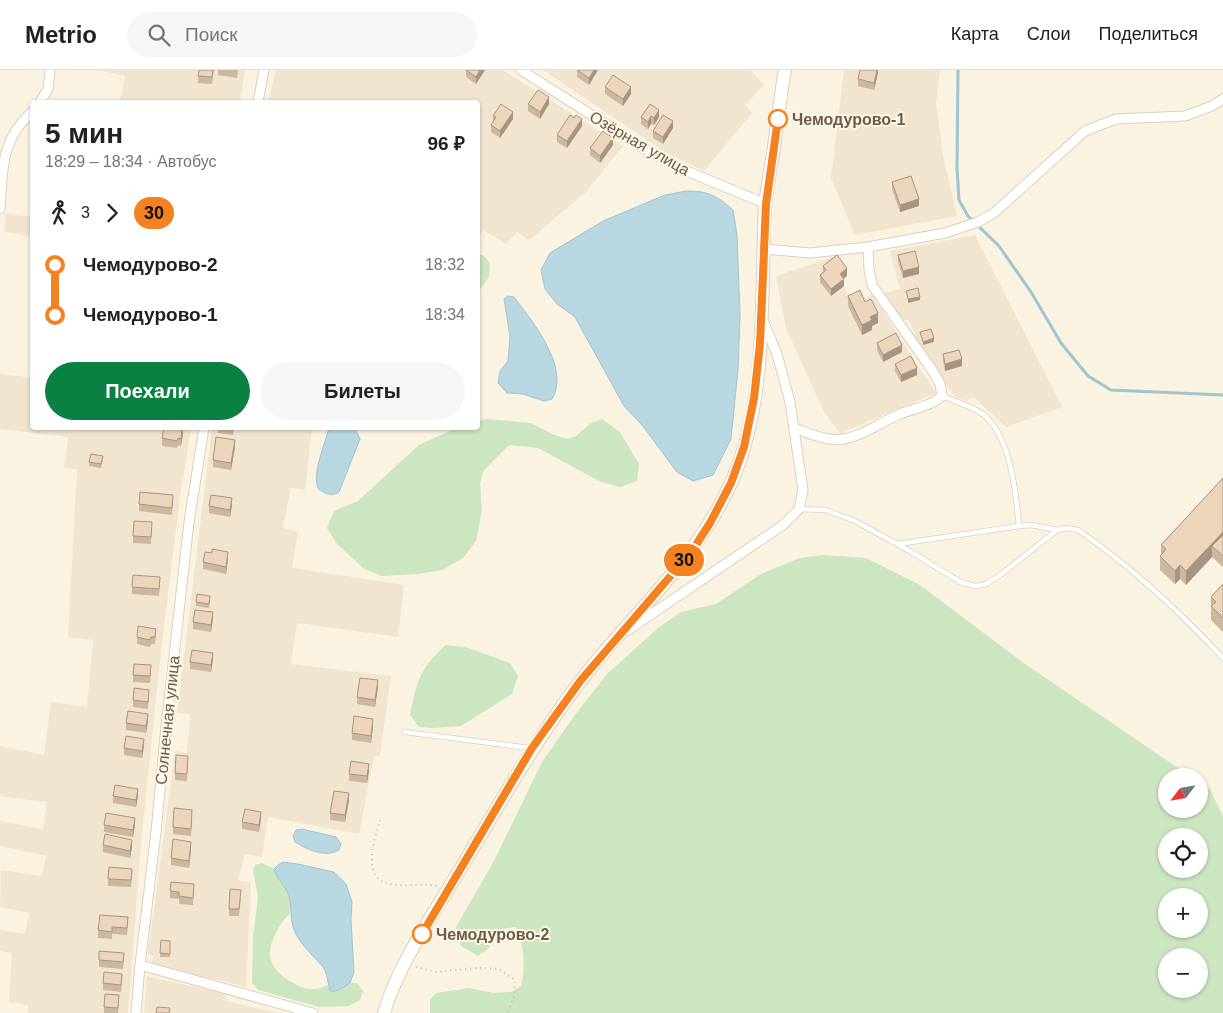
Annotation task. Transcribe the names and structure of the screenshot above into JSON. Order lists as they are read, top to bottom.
{
  "streets": {
    "street": ["Озёрная улица", "Солнечная улица"]
  },
  "places": ["Чемодурово-1", "Чемодурово-2"],
  "lines": ["bus line 30"],
  "north": "bottom left",
  "page": {
    "header": "Metrio",
    "search": "Поиск",
    "nav": ["Карта", "Слои", "Поделиться"],
    "on_map": "30",
    "heading": ["5 мин", "18:29 – 18:34 · Автобус", "96 ₽"],
    "legs": ["3", "30"],
    "list": [
      {
        "name": "Чемодурово-2",
        "value": "18:32"
      },
      {
        "name": "Чемодурово-1",
        "value": "18:34"
      }
    ],
    "buttons": ["Поехали", "Билеты"],
    "map_buttons": ["+", "−"]
  }
}
